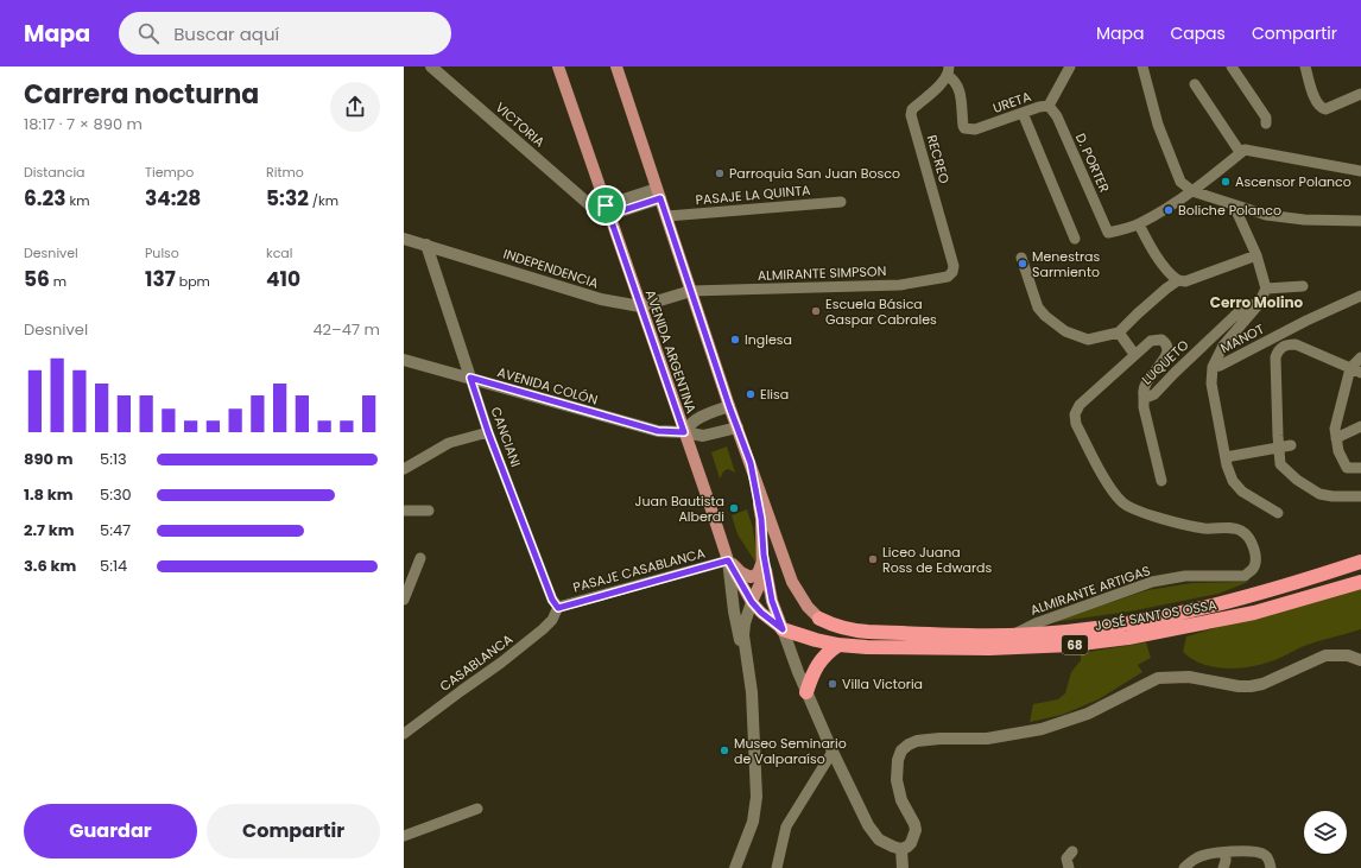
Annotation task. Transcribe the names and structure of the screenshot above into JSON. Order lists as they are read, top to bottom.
{
  "streets": {
    "highway": ["JOSÉ SANTOS OSSA", "68"],
    "main road": [
      "VICTORIA",
      "INDEPENDENCIA",
      "AVENIDA ARGENTINA",
      "AVENIDA COLÓN",
      "CANCIANI"
    ],
    "street": [
      "URETA",
      "RECREO",
      "D. PORTER",
      "PASAJE LA QUINTA",
      "ALMIRANTE SIMPSON",
      "MANOT",
      "LUQUETO",
      "PASAJE CASABLANCA",
      "ALMIRANTE ARTIGAS",
      "CASABLANCA"
    ]
  },
  "crossings": [
    ["URETA", "RECREO"],
    ["URETA", "D. PORTER"],
    ["VICTORIA", "AVENIDA ARGENTINA"],
    ["RECREO", "ALMIRANTE SIMPSON"],
    ["INDEPENDENCIA", "ALMIRANTE SIMPSON"],
    ["INDEPENDENCIA", "AVENIDA ARGENTINA"],
    ["INDEPENDENCIA", "CANCIANI"],
    ["AVENIDA ARGENTINA", "AVENIDA COLÓN"],
    ["AVENIDA ARGENTINA", "PASAJE CASABLANCA"],
    ["AVENIDA ARGENTINA", "JOSÉ SANTOS OSSA"],
    ["LUQUETO", "ALMIRANTE ARTIGAS"],
    ["AVENIDA COLÓN", "CANCIANI"],
    ["CANCIANI", "PASAJE CASABLANCA"],
    ["CANCIANI", "CASABLANCA"],
    ["PASAJE CASABLANCA", "CASABLANCA"],
    ["ALMIRANTE ARTIGAS", "JOSÉ SANTOS OSSA"]
  ],
  "districts": ["Cerro Molino"],
  "places": [
    "Parroquia San Juan Bosco",
    "Ascensor Polanco",
    "Boliche Polanco",
    "Menestras Sarmiento",
    "Escuela Básica Gaspar Cabrales",
    "Inglesa",
    "Elisa",
    "Juan Bautista Alberdi",
    "Liceo Juana Ross de Edwards",
    "Villa Victoria",
    "Museo Seminario de Valparaíso"
  ],
  "page": {
    "header": "Mapa",
    "search": "Buscar aquí",
    "nav": ["Mapa", "Capas", "Compartir"],
    "heading": ["Carrera nocturna", "18:17 · 7 × 890 m"],
    "stats": [
      ["Distancia", "6.23 km"],
      ["Tiempo", "34:28"],
      ["Ritmo", "5:32 /km"],
      ["Desnivel", "56 m"],
      ["Pulso", "137 bpm"],
      ["kcal", "410"]
    ],
    "chart": ["Desnivel", "42–47 m"],
    "list": [
      {
        "name": "890 m",
        "note": "5:13"
      },
      {
        "name": "1.8 km",
        "note": "5:30"
      },
      {
        "name": "2.7 km",
        "note": "5:47"
      },
      {
        "name": "3.6 km",
        "note": "5:14"
      }
    ],
    "buttons": ["Guardar", "Compartir"]
  }
}
